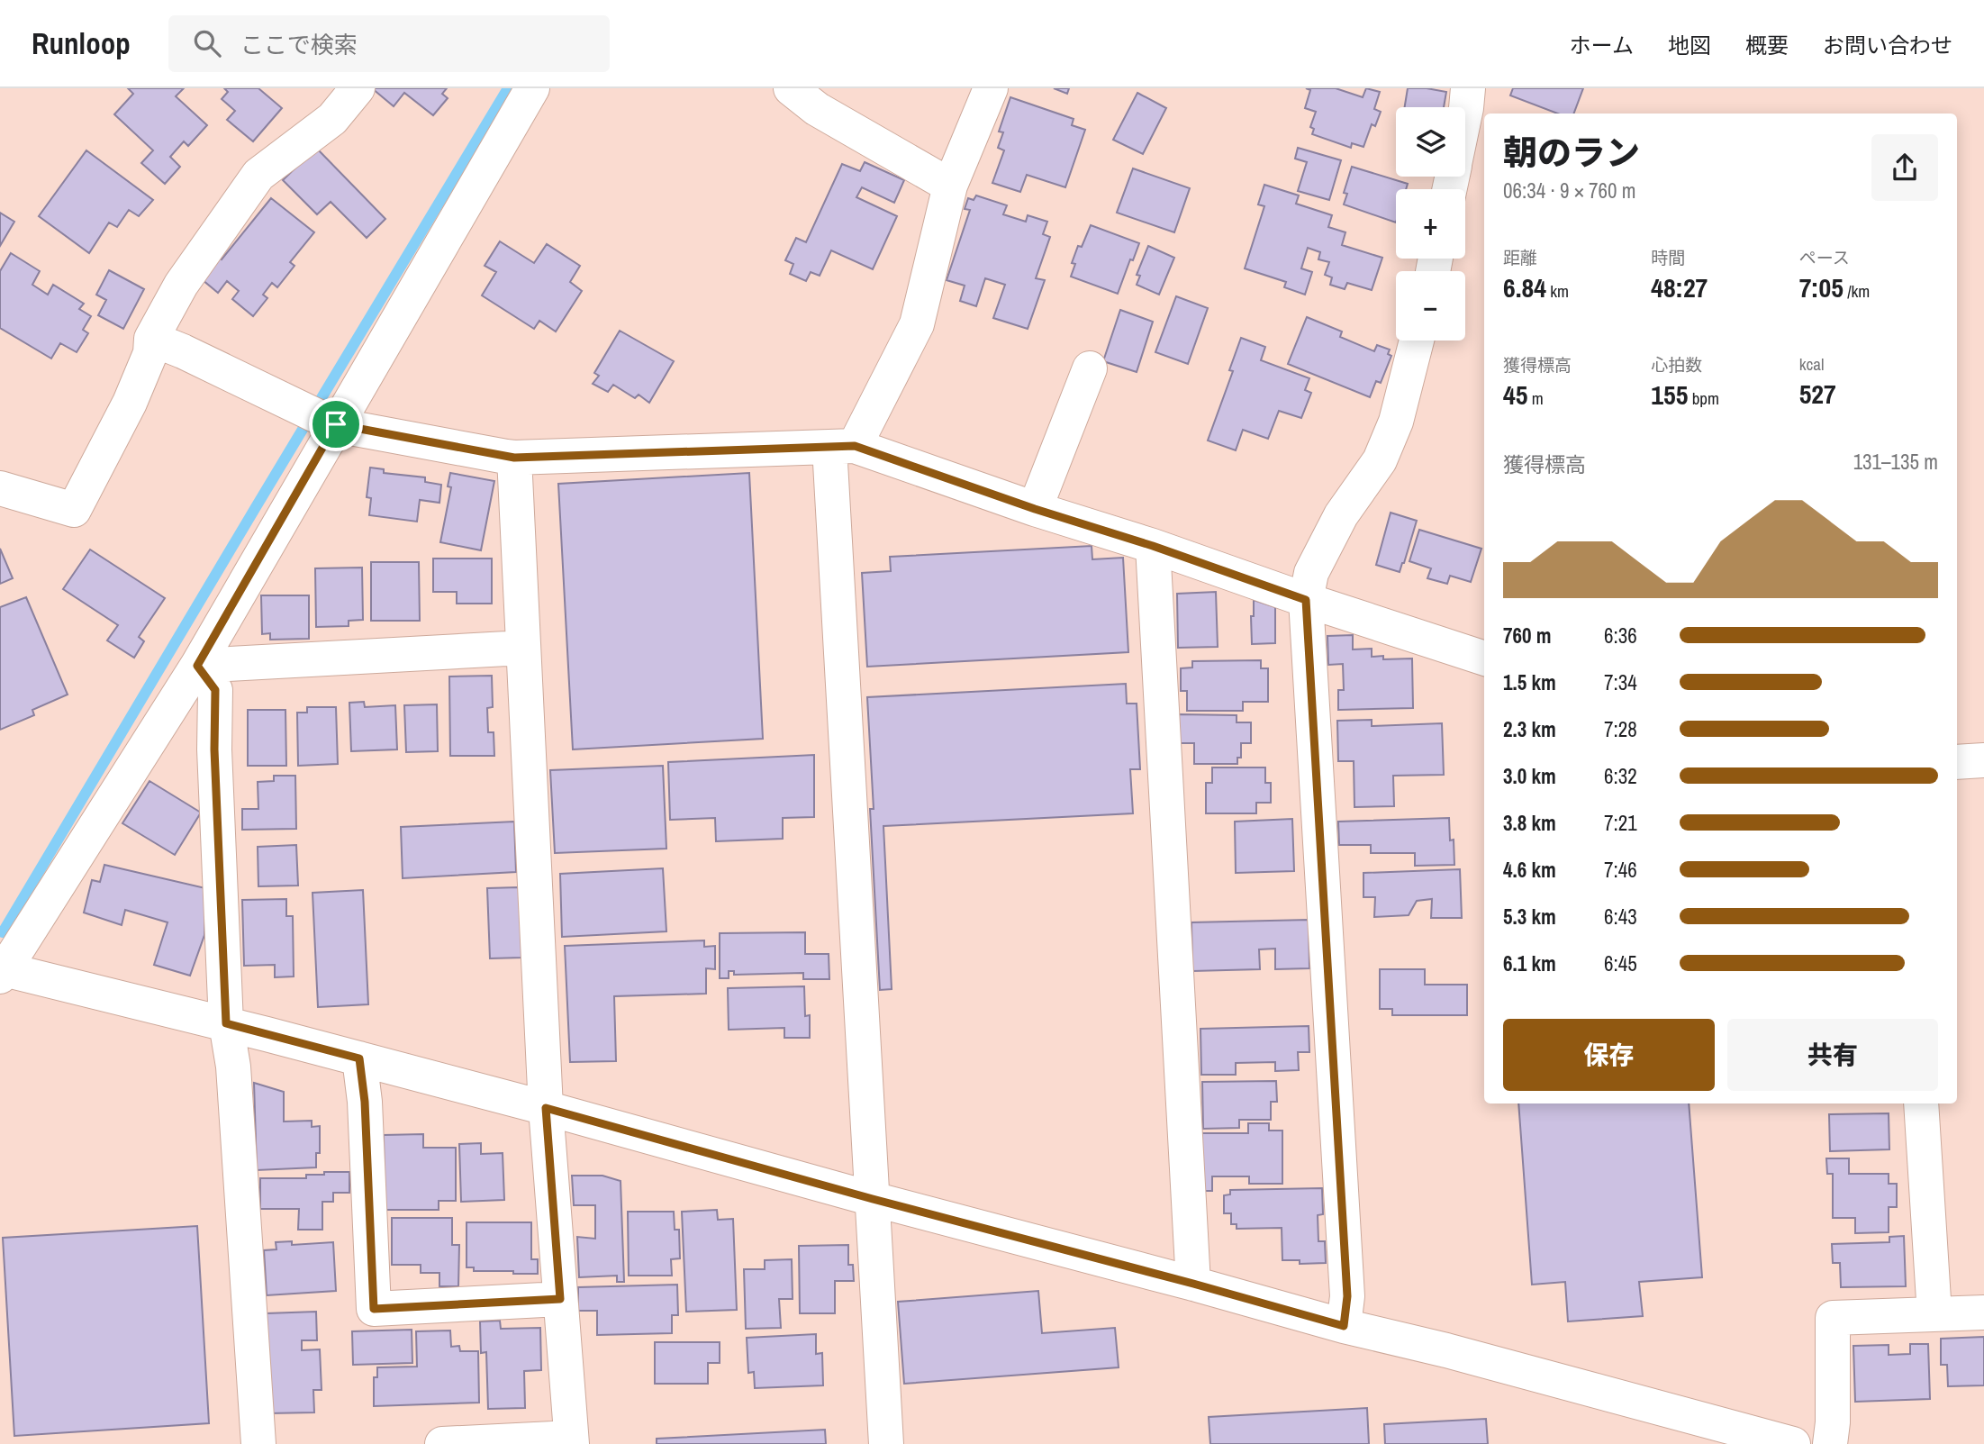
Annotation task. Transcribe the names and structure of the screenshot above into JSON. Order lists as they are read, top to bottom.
{
  "page": {
    "header": "Runloop",
    "search": "ここで検索",
    "nav": [
      "ホーム",
      "地図",
      "概要",
      "お問い合わせ"
    ],
    "map_buttons": ["+", "−"],
    "heading": ["朝のラン", "06:34 · 9 × 760 m"],
    "stats": [
      ["距離", "6.84 km"],
      ["時間", "48:27"],
      ["ペース", "7:05 /km"],
      ["獲得標高", "45 m"],
      ["心拍数", "155 bpm"],
      ["kcal", "527"]
    ],
    "chart": ["獲得標高", "131–135 m"],
    "list": [
      {
        "name": "760 m",
        "note": "6:36"
      },
      {
        "name": "1.5 km",
        "note": "7:34"
      },
      {
        "name": "2.3 km",
        "note": "7:28"
      },
      {
        "name": "3.0 km",
        "note": "6:32"
      },
      {
        "name": "3.8 km",
        "note": "7:21"
      },
      {
        "name": "4.6 km",
        "note": "7:46"
      },
      {
        "name": "5.3 km",
        "note": "6:43"
      },
      {
        "name": "6.1 km",
        "note": "6:45"
      }
    ],
    "buttons": ["保存", "共有"]
  }
}
